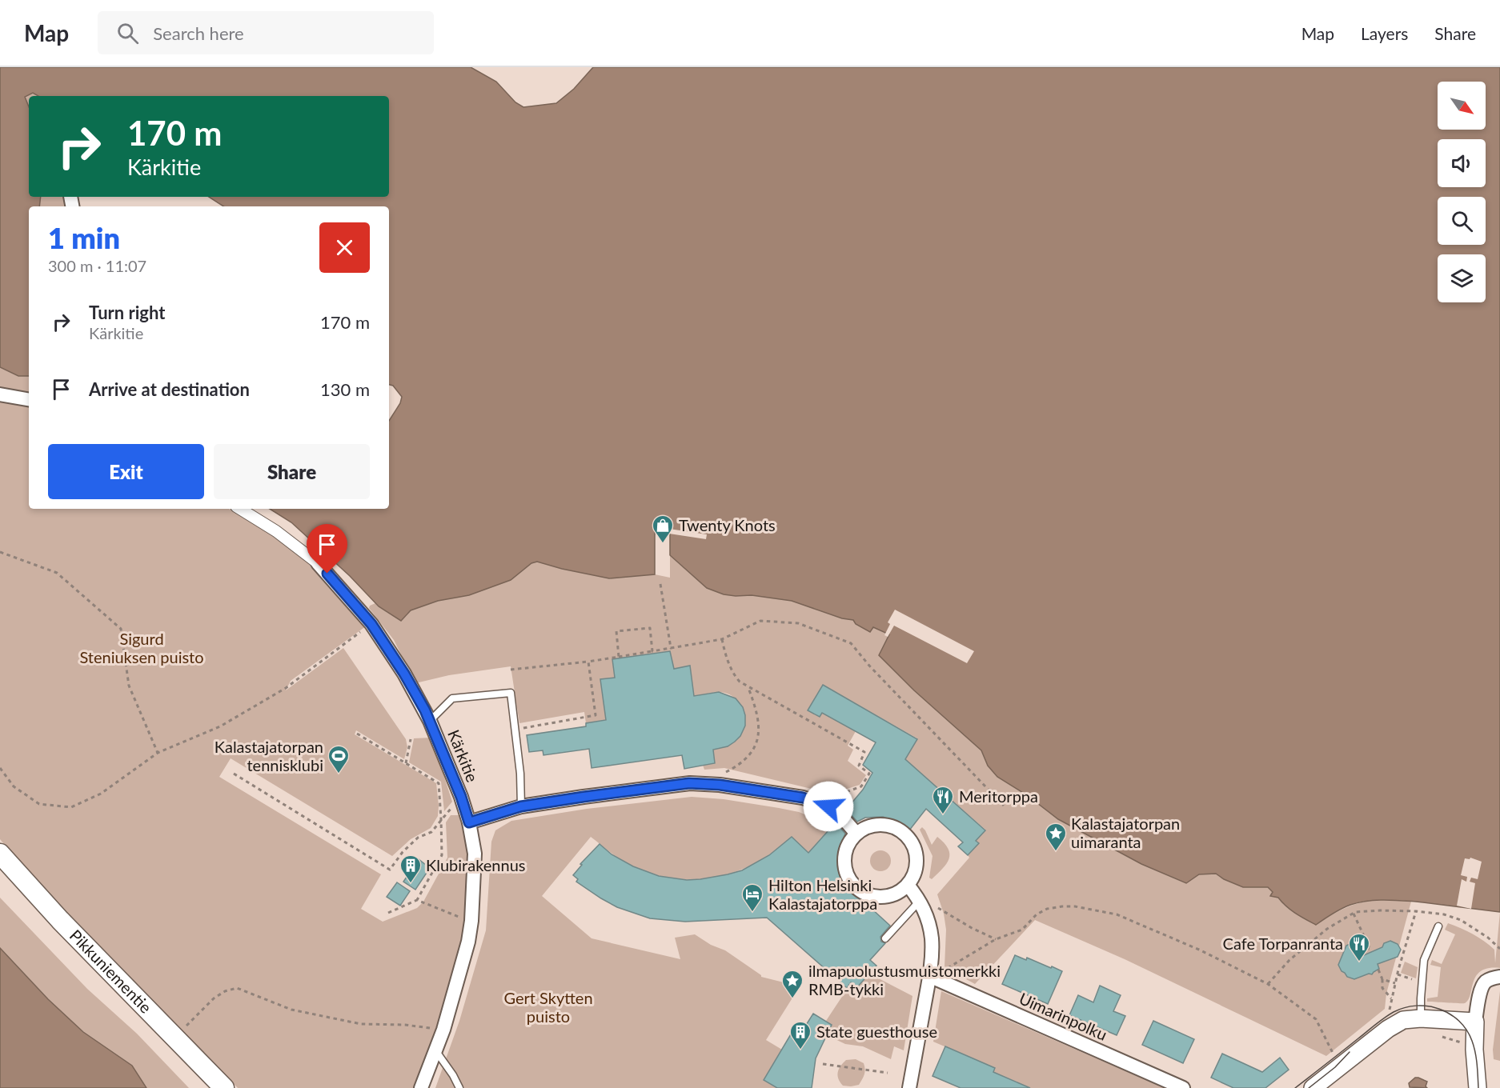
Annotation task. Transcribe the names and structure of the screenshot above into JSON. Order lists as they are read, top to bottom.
{
  "streets": {
    "main road": ["Pikkuniementie"],
    "street": ["Kärkitie", "Uimarinpolku"]
  },
  "parks": ["Sigurd Steniuksen puisto", "Gert Skytten puisto"],
  "places": {
    "shop": ["Twenty Knots"],
    "sports": ["Kalastajatorpan tennisklubi"],
    "restaurant": ["Meritorppa", "Cafe Torpanranta"],
    "place": ["Kalastajatorpan uimaranta", "ilmapuolustusmuistomerkki RMB-tykki"],
    "building": ["Klubirakennus", "State guesthouse"],
    "hotel": ["Hilton Helsinki Kalastajatorppa"]
  },
  "north": "bottom right",
  "page": {
    "header": "Map",
    "search": "Search here",
    "nav": ["Map", "Layers", "Share"],
    "turn": ["170 m", "Kärkitie"],
    "heading": ["1 min", "300 m · 11:07"],
    "list": [
      {
        "name": "Turn right",
        "note": "Kärkitie",
        "value": "170 m"
      },
      {
        "name": "Arrive at destination",
        "value": "130 m"
      }
    ],
    "buttons": ["Exit", "Share"]
  }
}
